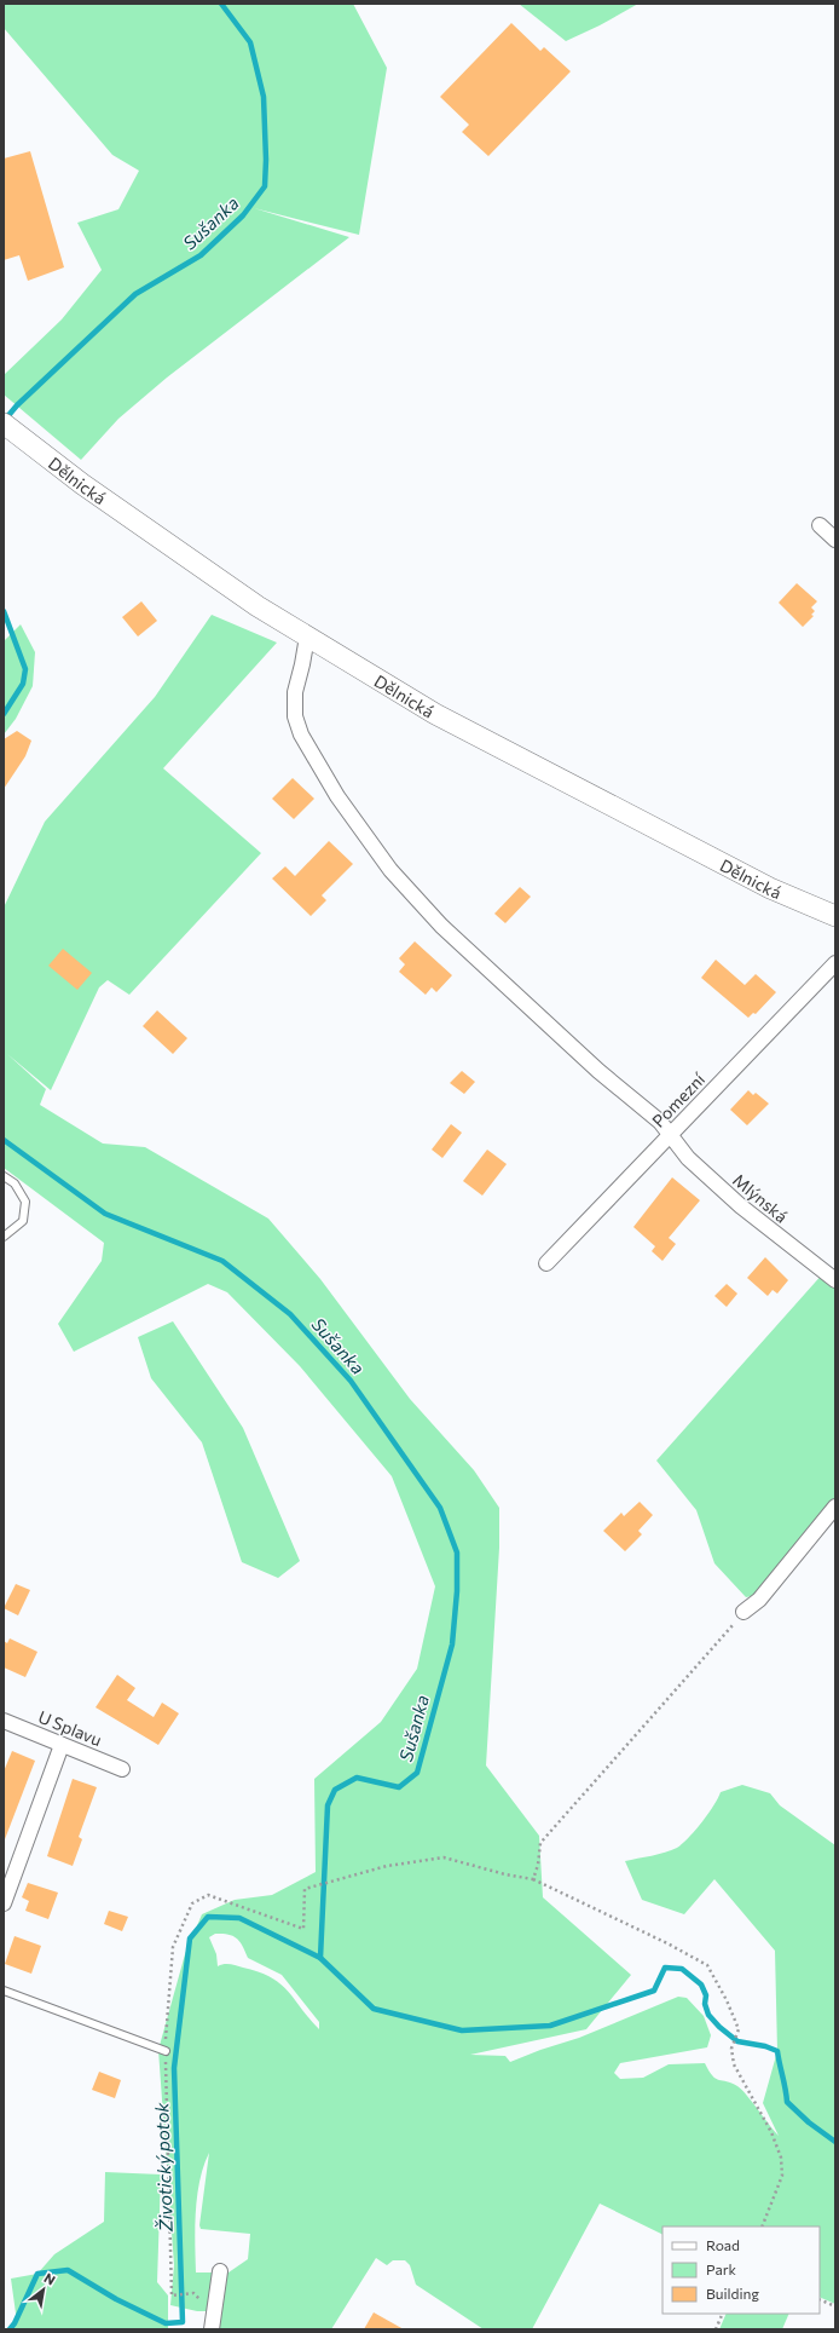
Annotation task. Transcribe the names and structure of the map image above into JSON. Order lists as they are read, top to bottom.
{
  "streets": {
    "main road": ["Dělnická"],
    "street": ["Pomezní", "Mlýnská", "U Splavu"]
  },
  "crossings": [
    ["Dělnická", "Mlýnská"],
    ["Pomezní", "Mlýnská"]
  ],
  "water": ["Sušanka", "Životický potok"],
  "legend": ["Road", "Park", "Building"],
  "north": "top right"
}
